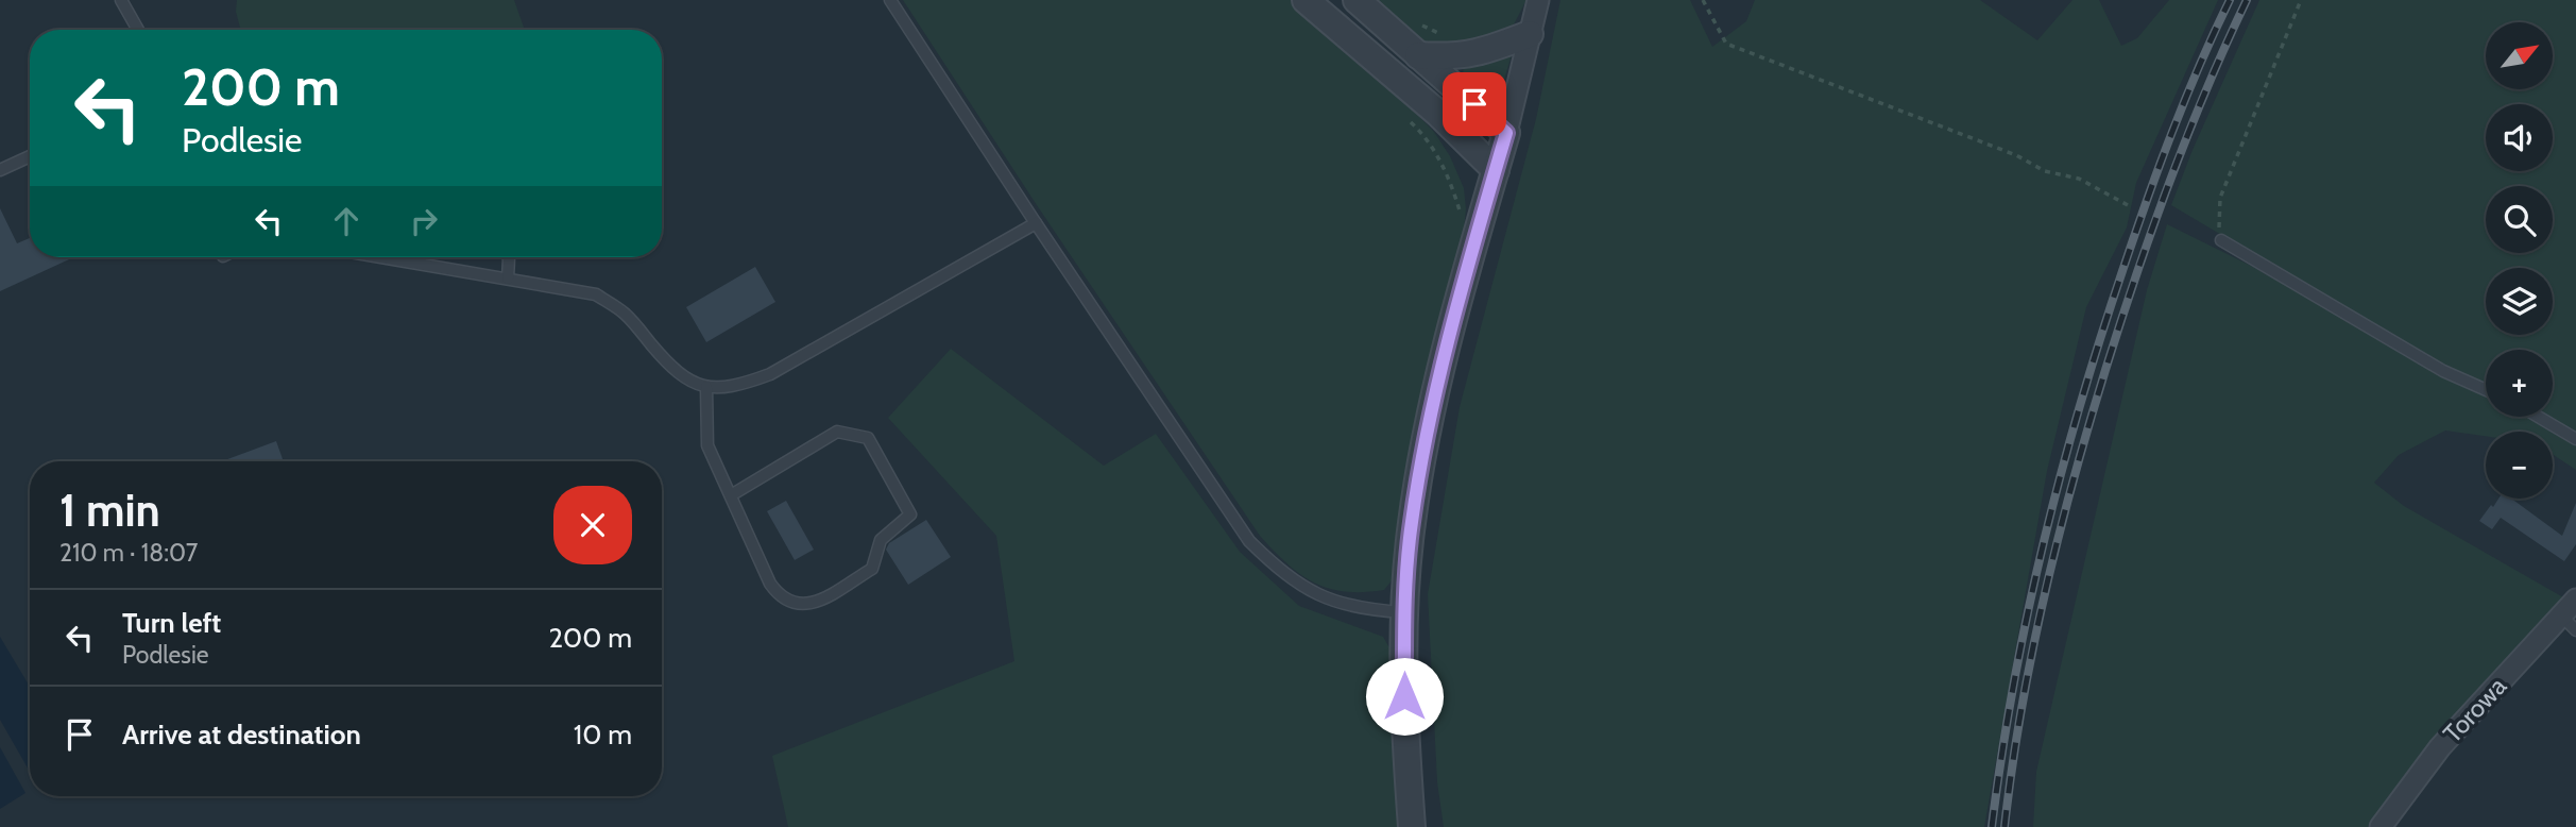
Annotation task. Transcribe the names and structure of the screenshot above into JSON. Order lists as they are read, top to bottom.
{
  "streets": {
    "street": ["Torowa"]
  },
  "north": "top right",
  "page": {
    "map_buttons": ["+", "−"],
    "turn": ["200 m", "Podlesie"],
    "heading": ["1 min", "210 m · 18:07"],
    "list": [
      {
        "name": "Turn left",
        "note": "Podlesie",
        "value": "200 m"
      },
      {
        "name": "Arrive at destination",
        "value": "10 m"
      }
    ]
  }
}
